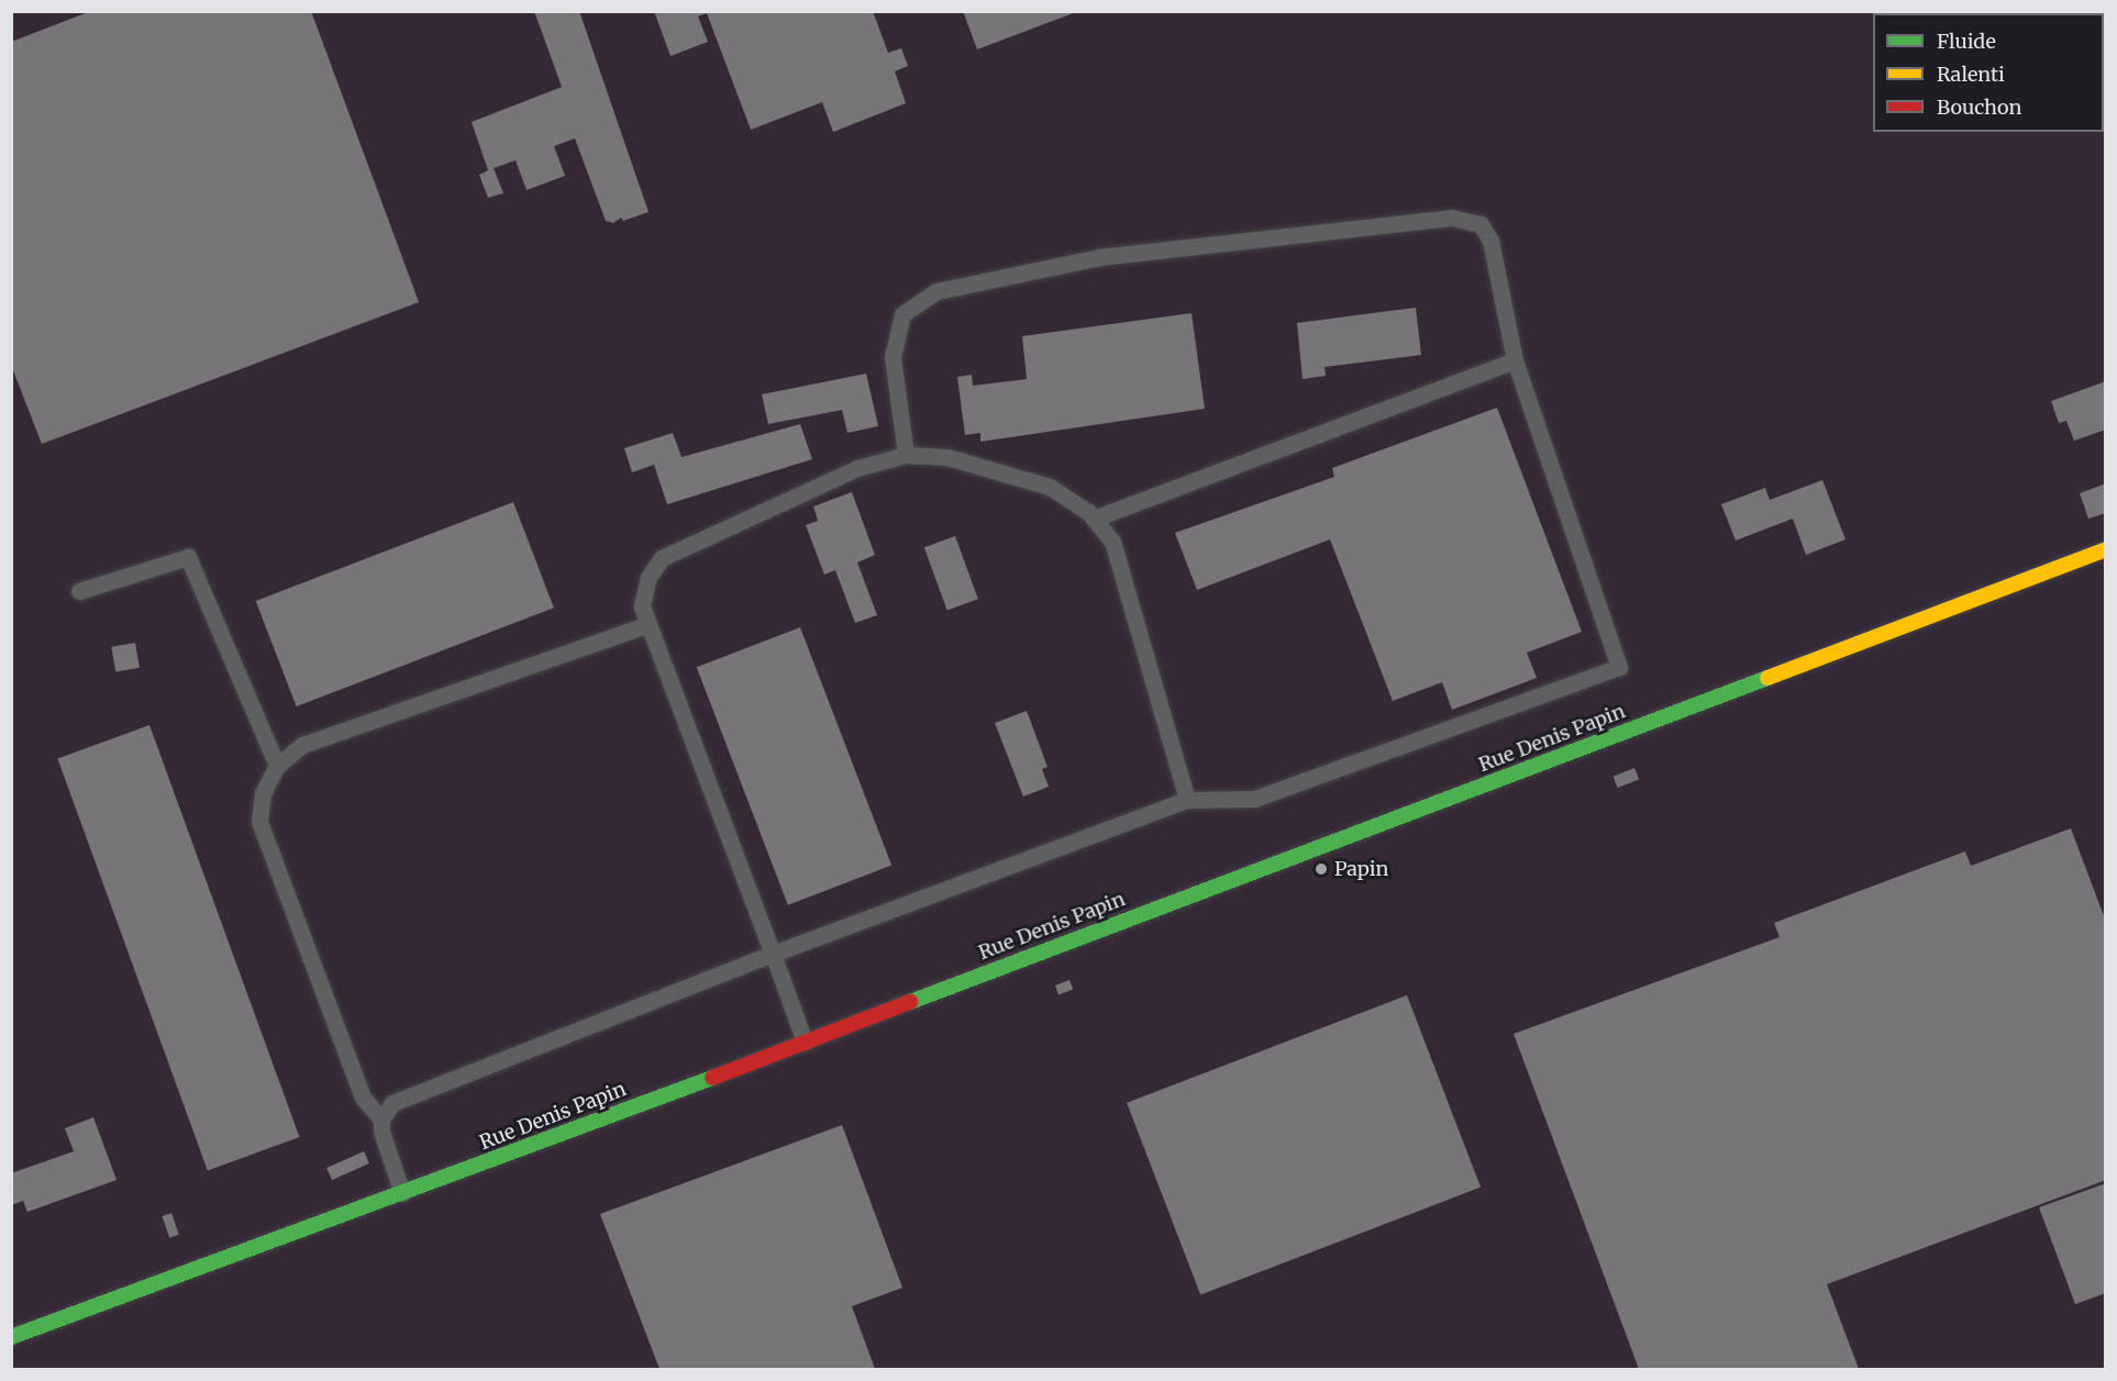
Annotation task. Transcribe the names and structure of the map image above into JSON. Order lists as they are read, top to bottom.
{
  "streets": {
    "street": ["Rue Denis Papin"]
  },
  "places": ["Papin"],
  "legend": ["Fluide", "Ralenti", "Bouchon"]
}
